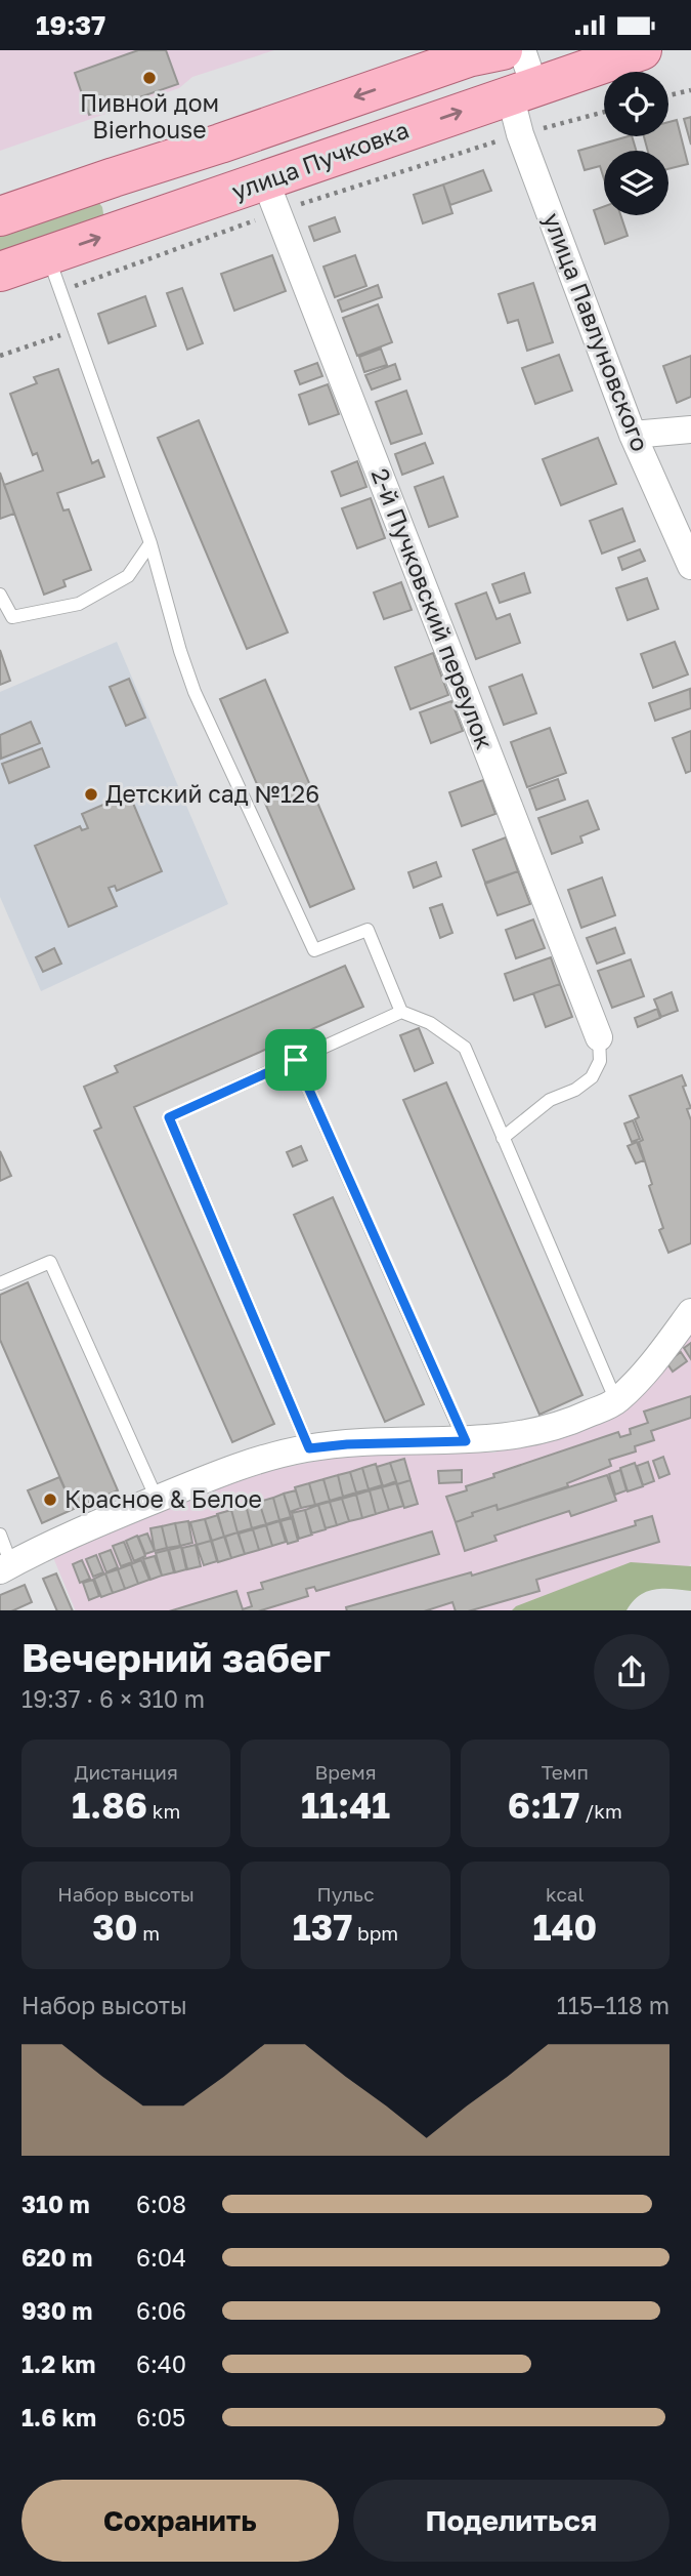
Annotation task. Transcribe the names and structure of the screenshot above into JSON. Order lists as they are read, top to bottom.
{
  "streets": {
    "main road": ["улица Пучковка"],
    "street": ["улица Павлуновского", "2-й Пучковский переулок"]
  },
  "crossings": [
    ["улица Пучковка", "улица Павлуновского"],
    ["улица Пучковка", "2-й Пучковский переулок"]
  ],
  "places": ["Пивной дом Bierhouse", "Детский сад №126", "Красное & Белое"],
  "page": {
    "status": "19:37",
    "heading": ["Вечерний забег", "19:37 · 6 × 310 m"],
    "stats": [
      ["Дистанция", "1.86 km"],
      ["Время", "11:41"],
      ["Темп", "6:17 /km"],
      ["Набор высоты", "30 m"],
      ["Пульс", "137 bpm"],
      ["kcal", "140"]
    ],
    "chart": ["Набор высоты", "115–118 m"],
    "list": [
      {
        "name": "310 m",
        "note": "6:08"
      },
      {
        "name": "620 m",
        "note": "6:04"
      },
      {
        "name": "930 m",
        "note": "6:06"
      },
      {
        "name": "1.2 km",
        "note": "6:40"
      },
      {
        "name": "1.6 km",
        "note": "6:05"
      }
    ],
    "buttons": ["Сохранить", "Поделиться"]
  }
}
